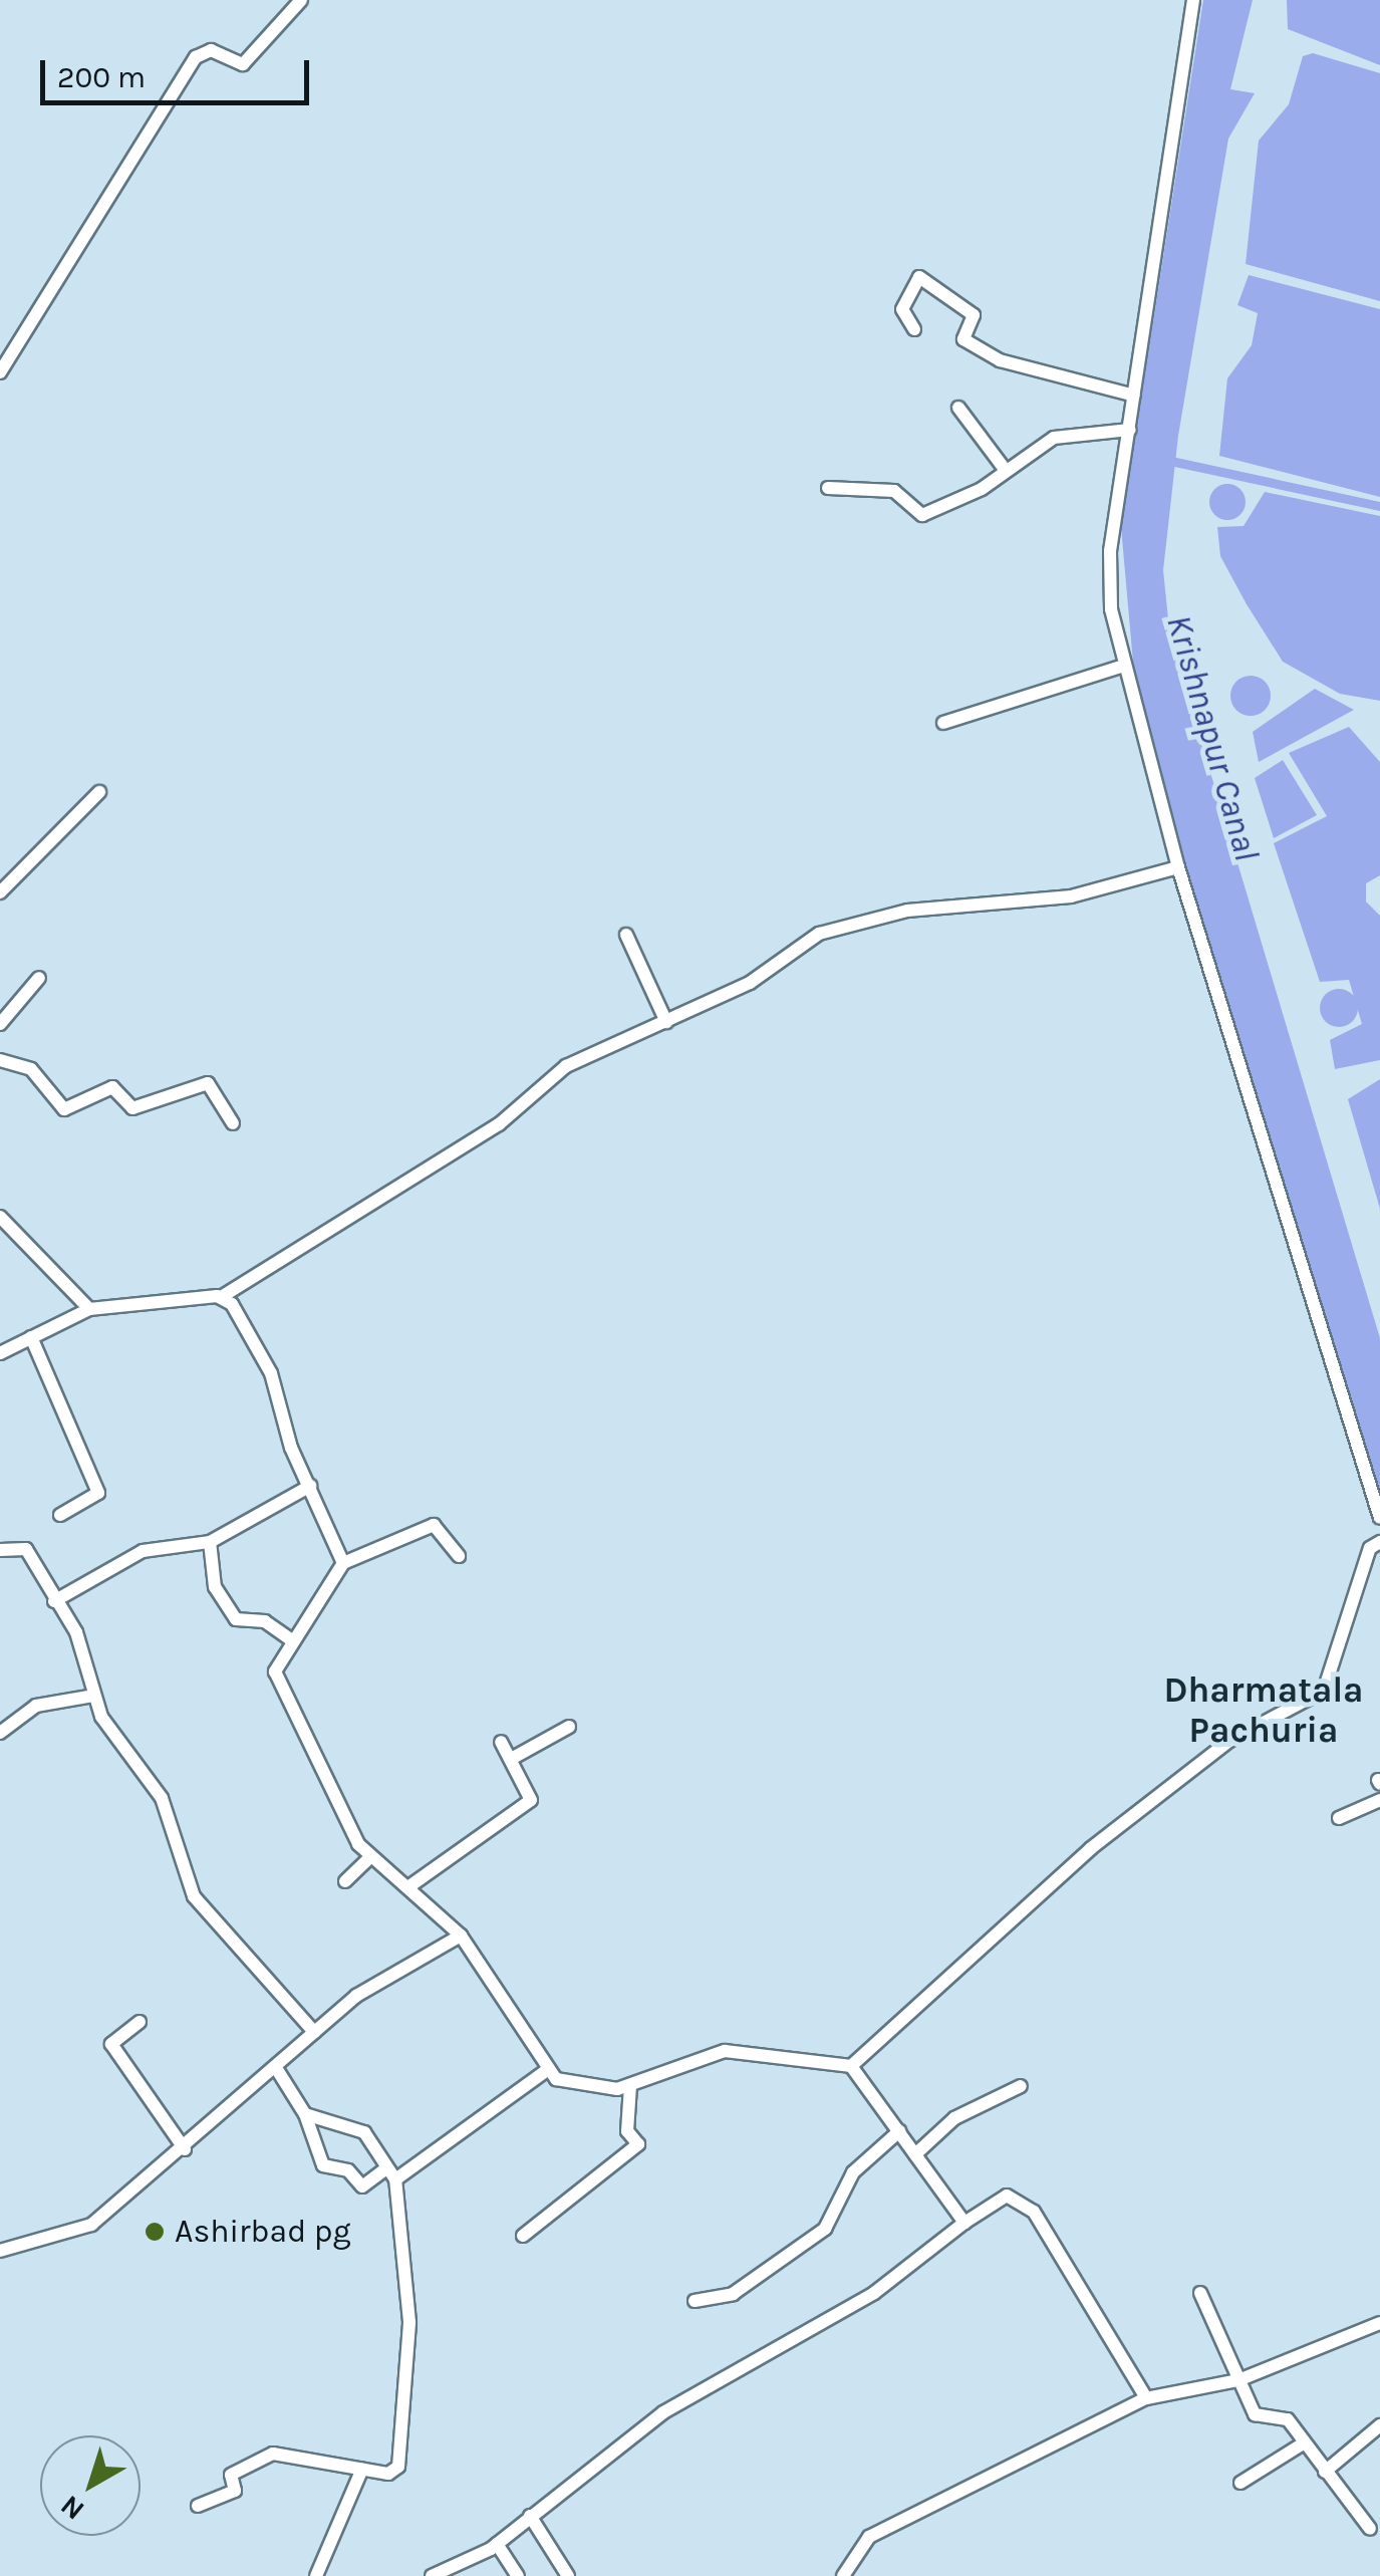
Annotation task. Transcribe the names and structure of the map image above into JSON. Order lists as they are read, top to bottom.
{
  "districts": ["Dharmatala Pachuria"],
  "water": ["Krishnapur Canal"],
  "places": ["Ashirbad pg"],
  "scale_bar": "200 m",
  "north": "bottom left"
}
